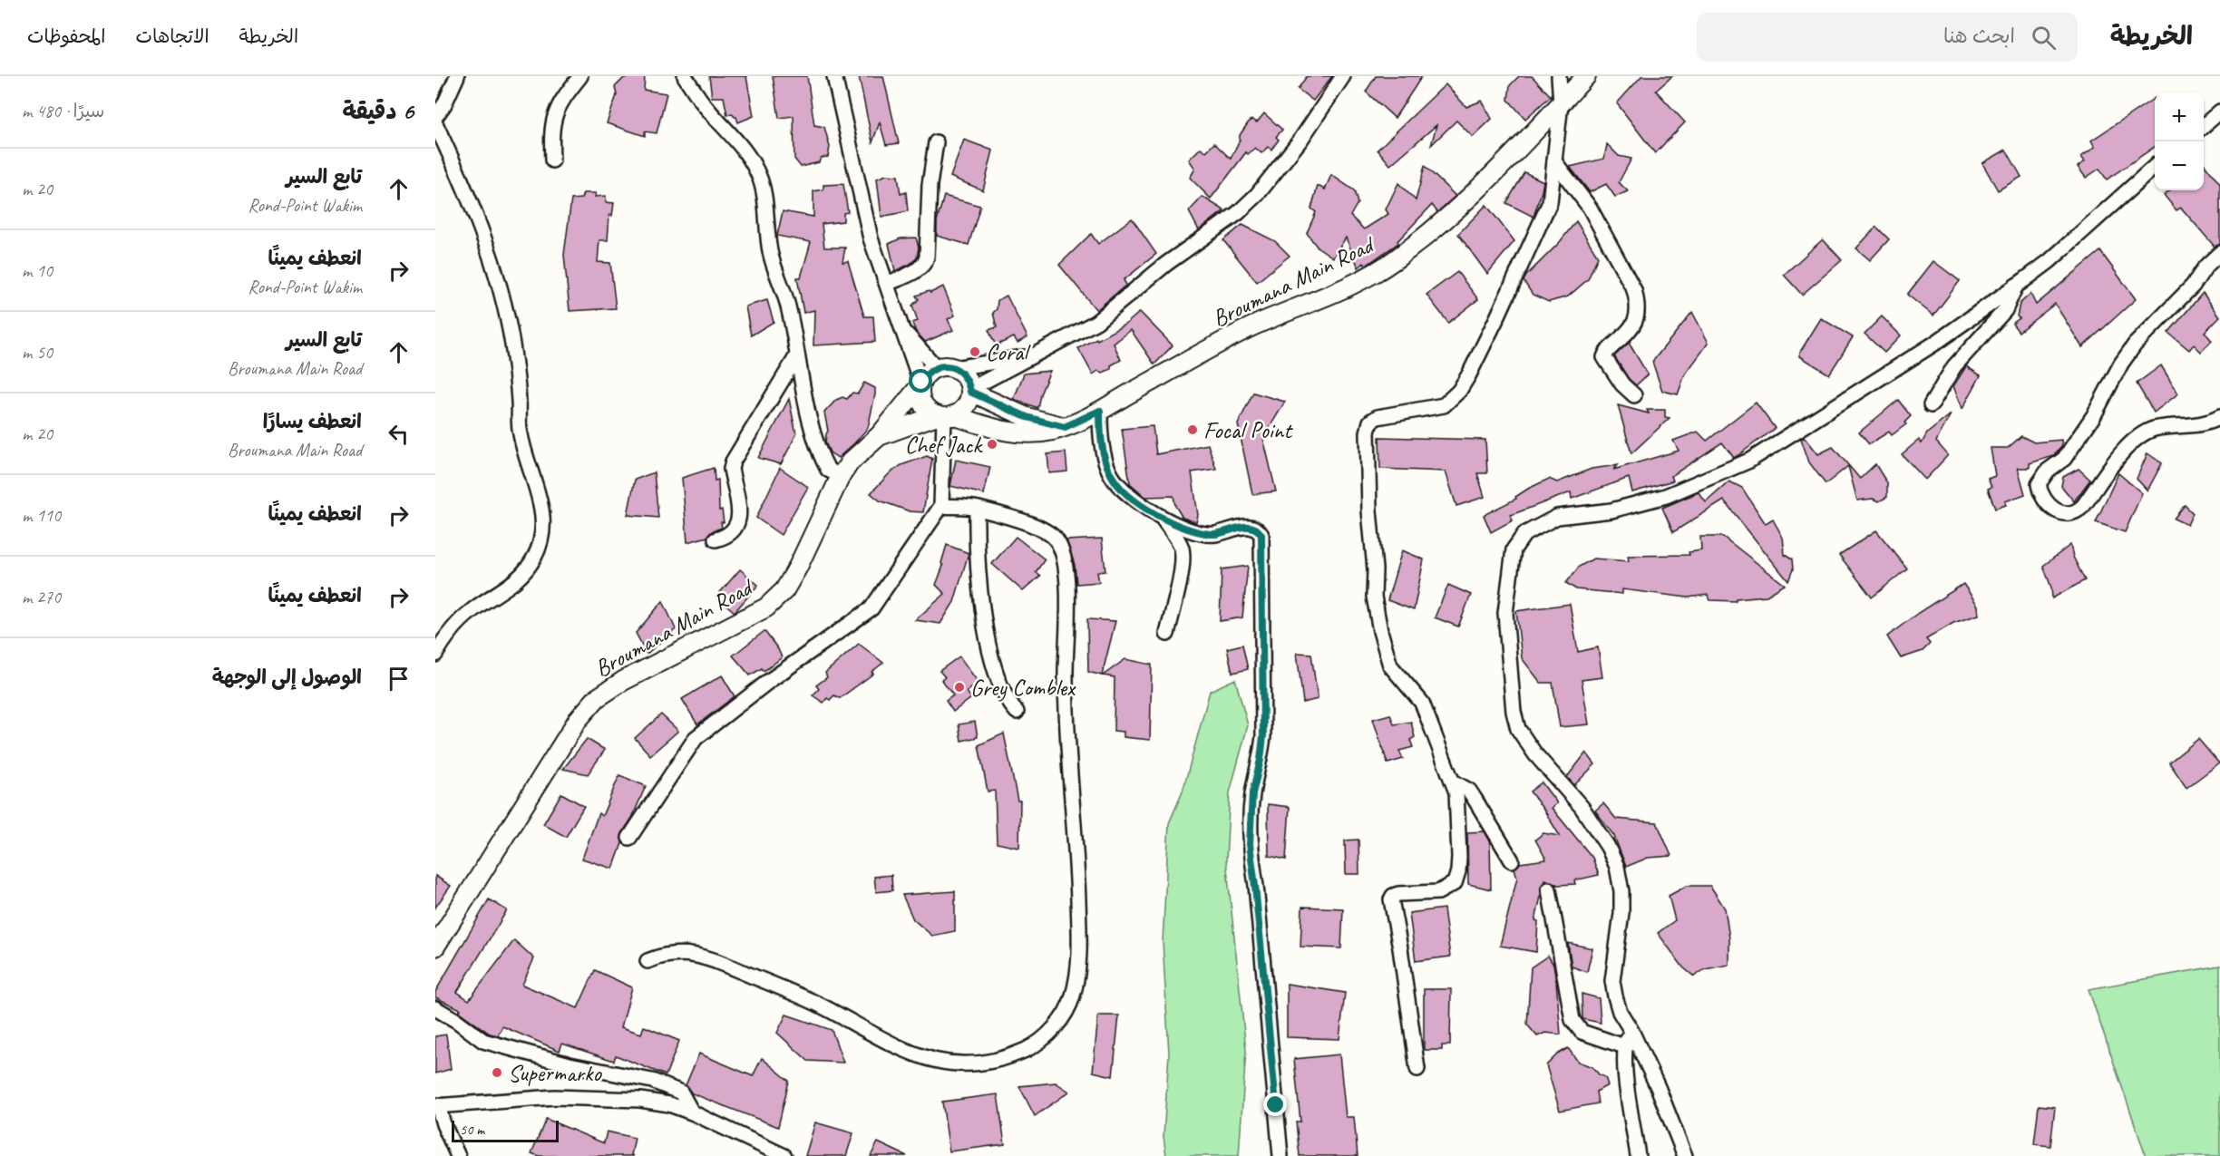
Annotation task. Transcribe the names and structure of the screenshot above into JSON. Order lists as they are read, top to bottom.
{
  "streets": {
    "main road": ["Broumana Main Road"]
  },
  "places": [
    "Coral",
    "Focal Point",
    "Chef Jack",
    "Grey Comblex",
    "Supermarko"
  ],
  "scale_bar": "50 m",
  "page": {
    "header": "الخريطة",
    "search": "ابحث هنا",
    "nav": ["الخريطة", "الاتجاهات", "المحفوظات"],
    "heading": ["6 دقيقة", "سيرًا · 480 m"],
    "map_buttons": ["+", "−"],
    "list": [
      ["تابع السير", "Rond-Point Wakim", "20 m"],
      ["انعطف يمينًا", "Rond-Point Wakim", "10 m"],
      ["تابع السير", "Broumana Main Road", "50 m"],
      ["انعطف يسارًا", "Broumana Main Road", "20 m"],
      ["انعطف يمينًا", "110 m"],
      ["انعطف يمينًا", "270 m"],
      "الوصول إلى الوجهة"
    ],
    "scale": "50 m"
  }
}
